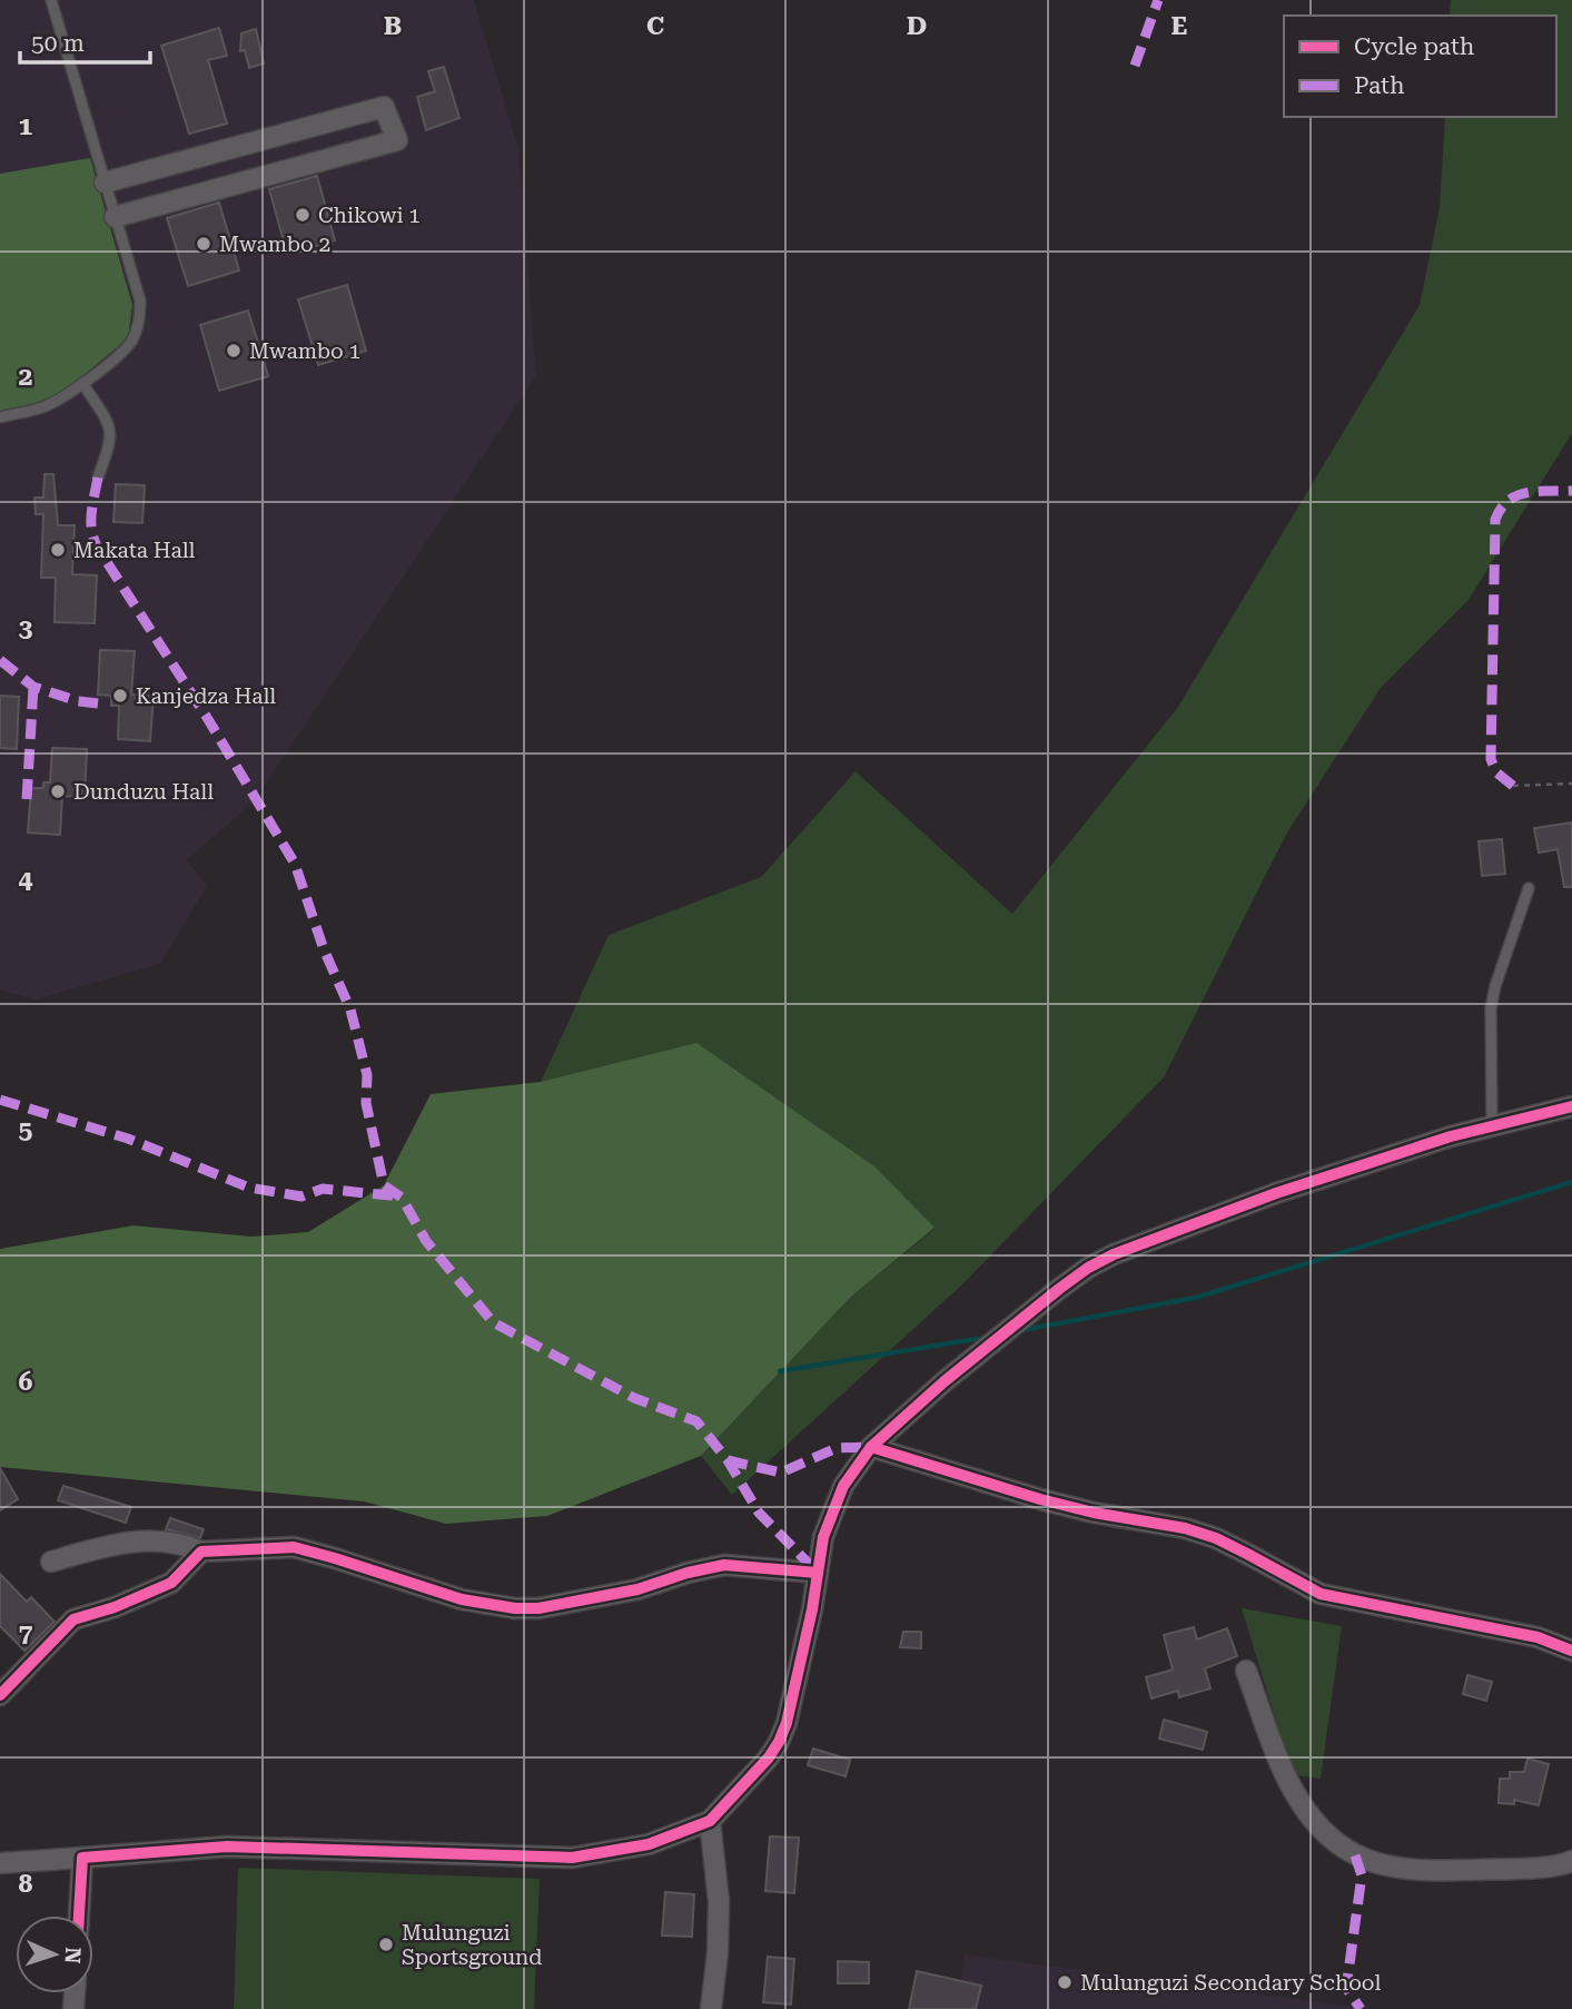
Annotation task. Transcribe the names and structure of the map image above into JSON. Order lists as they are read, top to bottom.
{
  "places": [
    "Chikowi 1",
    "Mwambo 2",
    "Mwambo 1",
    "Makata Hall",
    "Kanjedza Hall",
    "Dunduzu Hall",
    "Mulunguzi Sportsground",
    "Mulunguzi Secondary School"
  ],
  "legend": ["Cycle path", "Path"],
  "scale_bar": "50 m",
  "north": "right",
  "grid": {
    "columns": [
      "B",
      "C",
      "D",
      "E"
    ],
    "rows": [
      "1",
      "2",
      "3",
      "4",
      "5",
      "6",
      "7",
      "8"
    ]
  }
}
